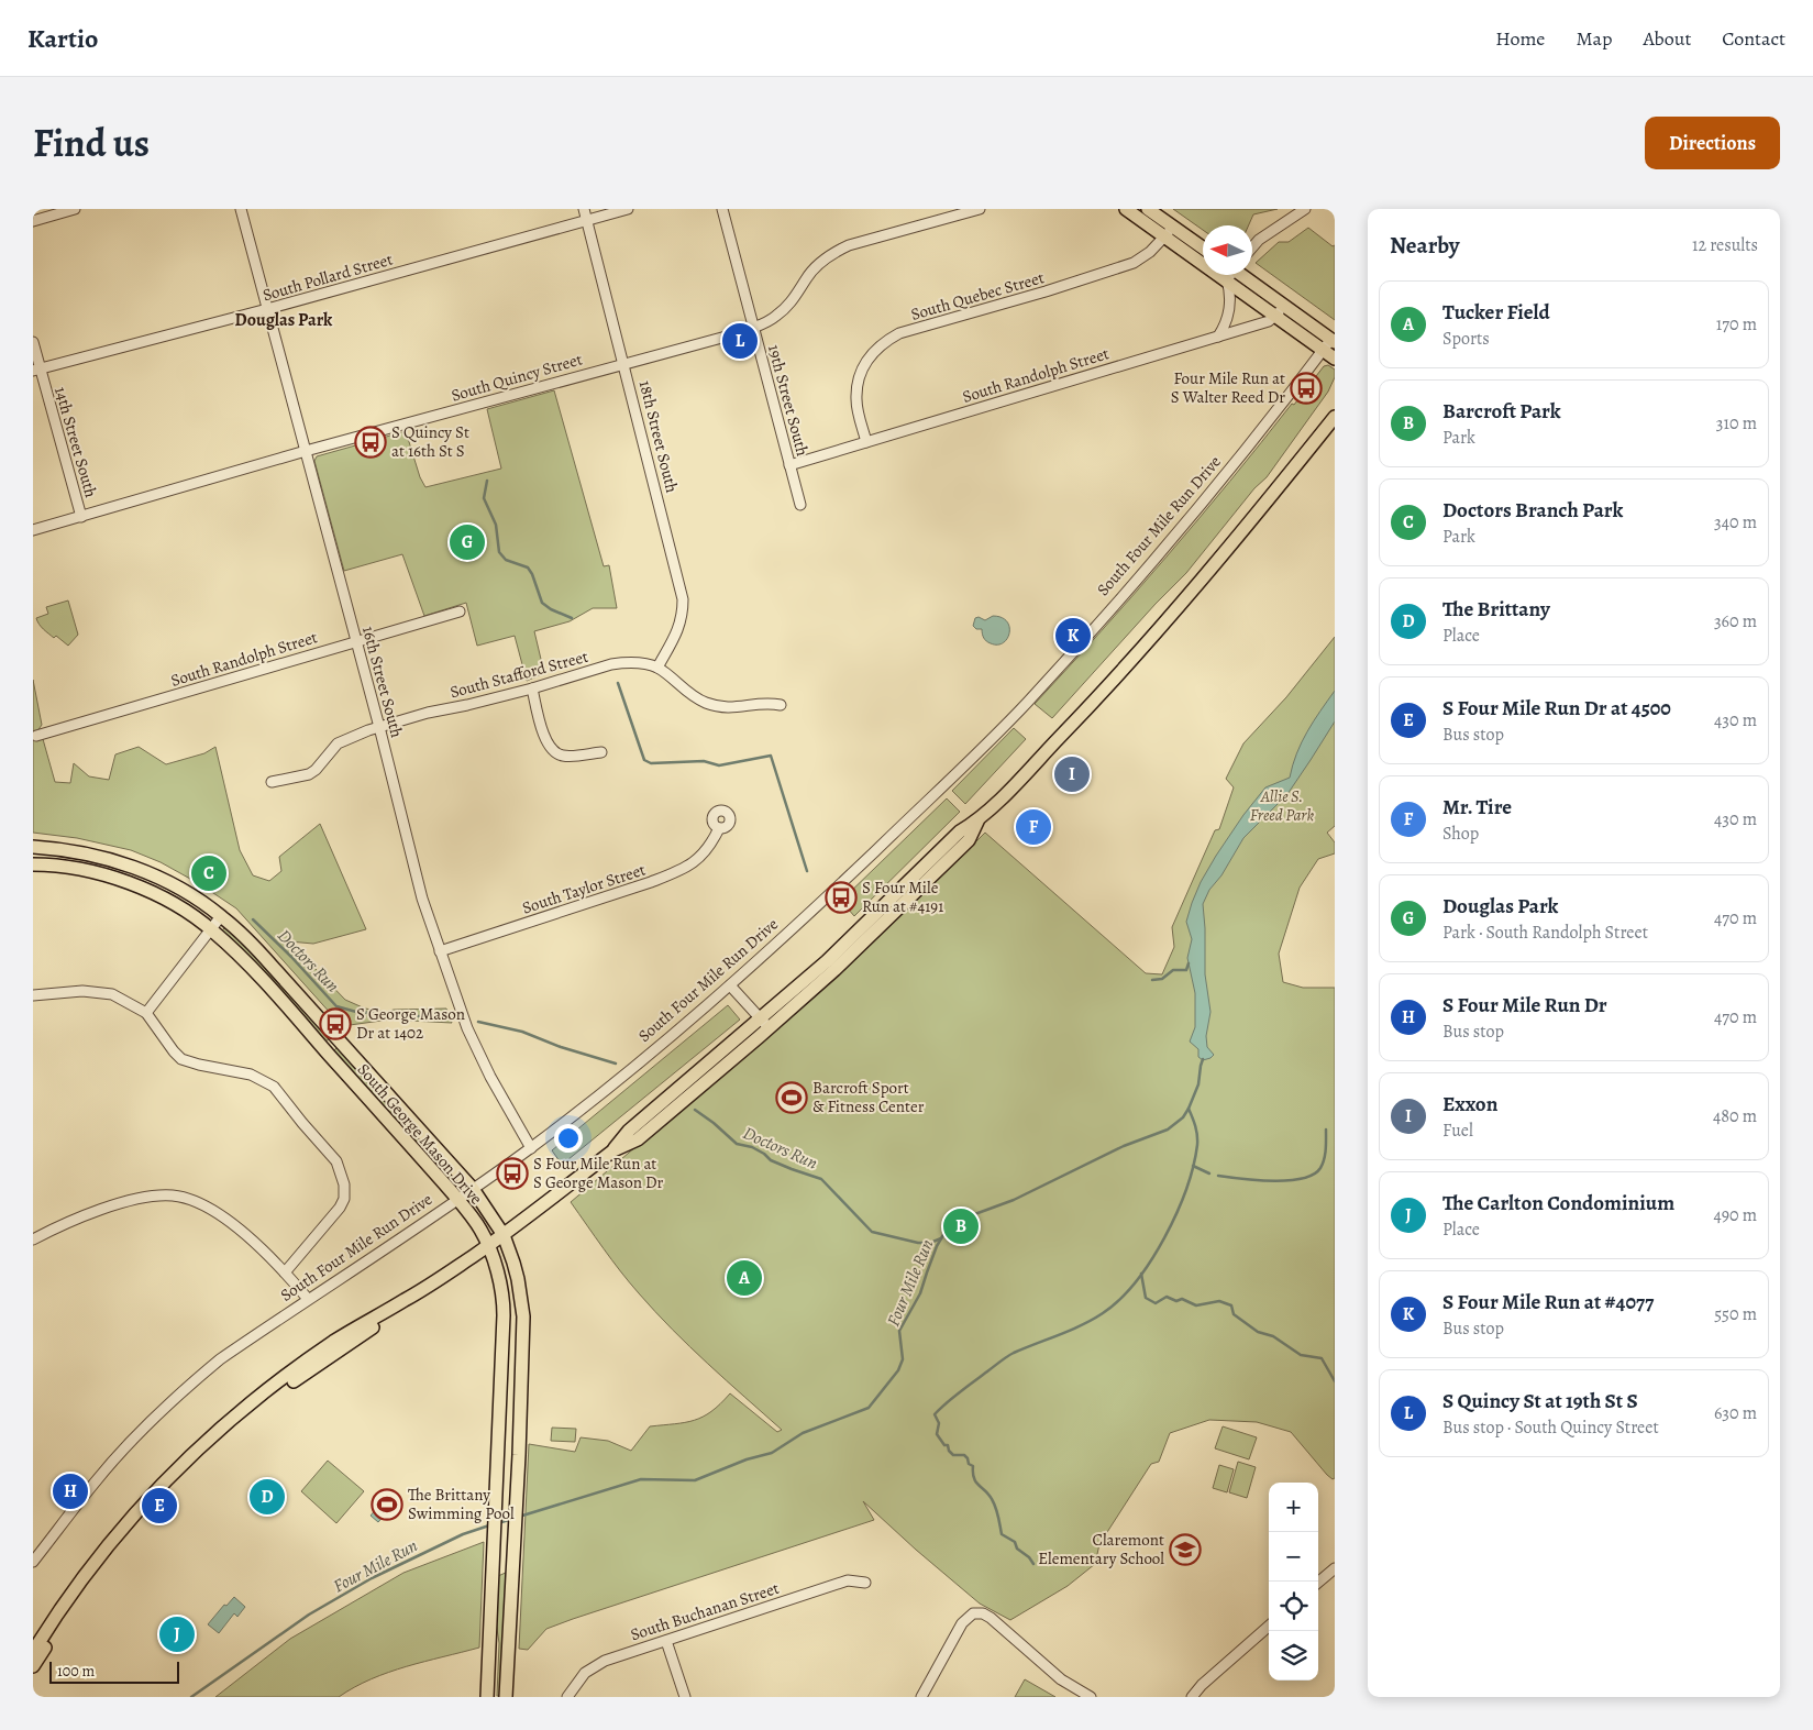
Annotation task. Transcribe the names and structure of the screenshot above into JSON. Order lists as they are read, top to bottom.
{
  "streets": {
    "main road": ["South George Mason Drive"],
    "street": [
      "South Pollard Street",
      "South Quebec Street",
      "South Randolph Street",
      "South Quincy Street",
      "19th Street South",
      "18th Street South",
      "14th Street South",
      "South Four Mile Run Drive",
      "South Stafford Street",
      "16th Street South",
      "South Taylor Street",
      "South Buchanan Street"
    ]
  },
  "crossings": [
    ["South Pollard Street", "18th Street South"],
    ["South Pollard Street", "14th Street South"],
    ["South Pollard Street", "16th Street South"],
    ["South Quebec Street", "South Randolph Street"],
    ["South Randolph Street", "19th Street South"],
    ["South Randolph Street", "16th Street South"],
    ["South Quincy Street", "19th Street South"],
    ["South Quincy Street", "18th Street South"],
    ["South Quincy Street", "14th Street South"],
    ["South Quincy Street", "16th Street South"],
    ["18th Street South", "South Stafford Street"],
    ["South Four Mile Run Drive", "16th Street South"],
    ["South Four Mile Run Drive", "South George Mason Drive"],
    ["South Stafford Street", "16th Street South"],
    ["16th Street South", "South Taylor Street"]
  ],
  "districts": ["Douglas Park"],
  "water": ["Doctors Run", "Four Mile Run"],
  "parks": ["Allie S. Freed Park"],
  "places": {
    "bus stop": [
      "Four Mile Run at S Walter Reed Dr",
      "S Quincy St at 16th St S",
      "S Four Mile Run at #4191",
      "S George Mason Dr at 1402",
      "S Four Mile Run at S George Mason Dr"
    ],
    "sports": ["Barcroft Sport & Fitness Center", "The Brittany Swimming Pool"],
    "school or university": ["Claremont Elementary School"]
  },
  "scale_bar": "100 m",
  "north": "left",
  "page": {
    "header": "Kartio",
    "nav": [
      "Home",
      "Map",
      "About",
      "Contact"
    ],
    "title": "Find us",
    "buttons": "Directions",
    "heading": ["Nearby", "12 results"],
    "list": [
      {
        "mark": "A",
        "name": "Tucker Field",
        "note": "Sports",
        "value": "170 m"
      },
      {
        "mark": "B",
        "name": "Barcroft Park",
        "note": "Park",
        "value": "310 m"
      },
      {
        "mark": "C",
        "name": "Doctors Branch Park",
        "note": "Park",
        "value": "340 m"
      },
      {
        "mark": "D",
        "name": "The Brittany",
        "note": "Place",
        "value": "360 m"
      },
      {
        "mark": "E",
        "name": "S Four Mile Run Dr at 4500",
        "note": "Bus stop",
        "value": "430 m"
      },
      {
        "mark": "F",
        "name": "Mr. Tire",
        "note": "Shop",
        "value": "430 m"
      },
      {
        "mark": "G",
        "name": "Douglas Park",
        "note": "Park · South Randolph Street",
        "value": "470 m"
      },
      {
        "mark": "H",
        "name": "S Four Mile Run Dr",
        "note": "Bus stop",
        "value": "470 m"
      },
      {
        "mark": "I",
        "name": "Exxon",
        "note": "Fuel",
        "value": "480 m"
      },
      {
        "mark": "J",
        "name": "The Carlton Condominium",
        "note": "Place",
        "value": "490 m"
      },
      {
        "mark": "K",
        "name": "S Four Mile Run at #4077",
        "note": "Bus stop",
        "value": "550 m"
      },
      {
        "mark": "L",
        "name": "S Quincy St at 19th St S",
        "note": "Bus stop · South Quincy Street",
        "value": "630 m"
      }
    ],
    "pins": [
      "L",
      "G",
      "K",
      "I",
      "F",
      "C",
      "B",
      "A",
      "H",
      "D",
      "E",
      "J"
    ],
    "map_buttons": ["+", "−"],
    "scale": "100 m"
  }
}
